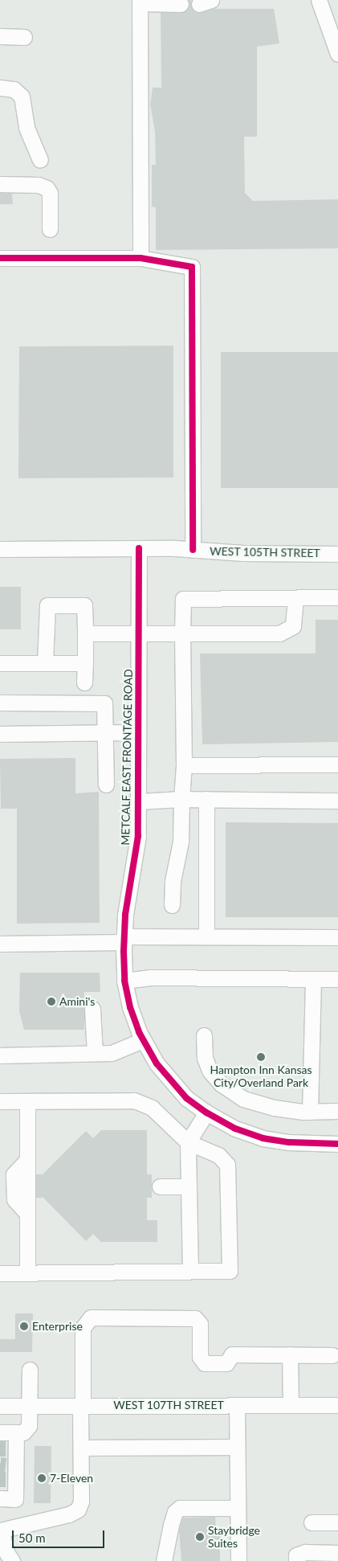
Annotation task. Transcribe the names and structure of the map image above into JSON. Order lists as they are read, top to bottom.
{
  "streets": {
    "street": ["WEST 105TH STREET", "METCALF EAST FRONTAGE ROAD", "WEST 107TH STREET"]
  },
  "crossings": [
    ["WEST 105TH STREET", "METCALF EAST FRONTAGE ROAD"]
  ],
  "places": [
    "Amini's",
    "Hampton Inn Kansas City/Overland Park",
    "Enterprise",
    "7-Eleven",
    "Staybridge Suites"
  ],
  "scale_bar": "50 m"
}
